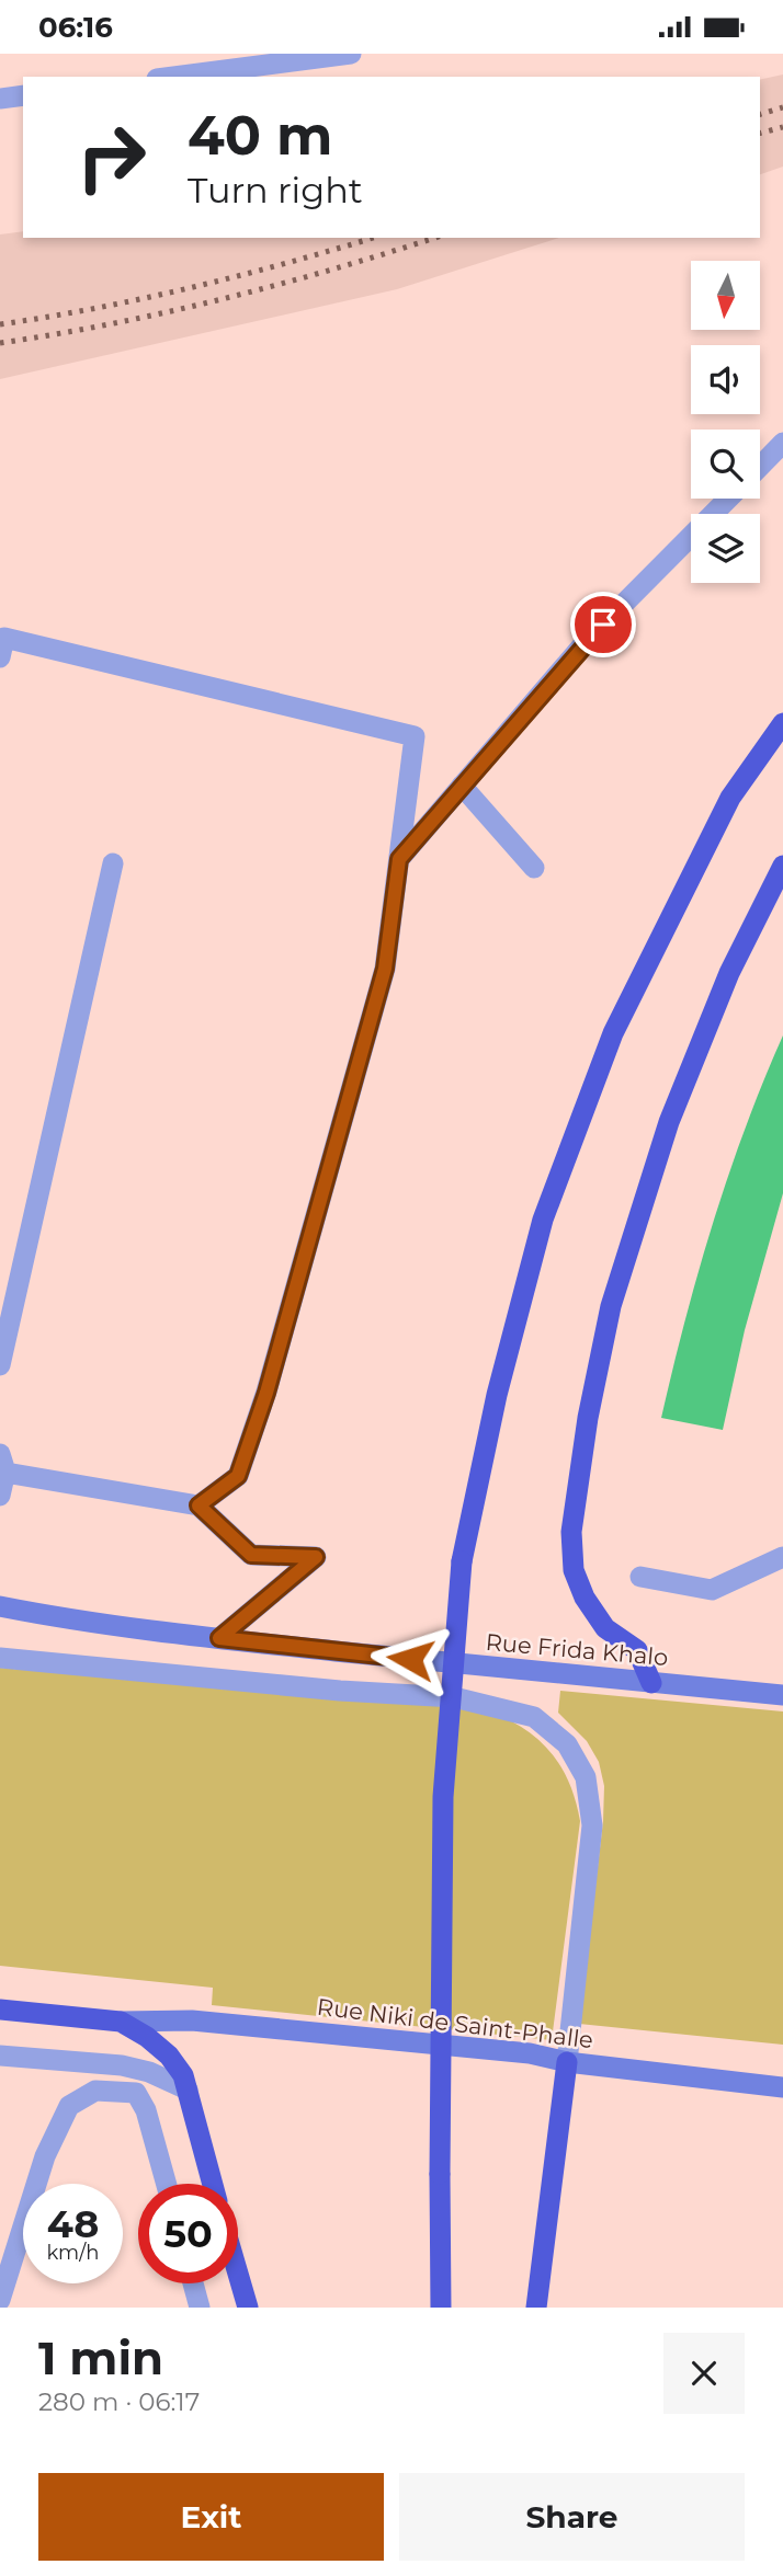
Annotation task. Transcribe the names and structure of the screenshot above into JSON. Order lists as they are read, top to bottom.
{
  "streets": {
    "main road": ["Rue Frida Khalo", "Rue Niki de Saint-Phalle"]
  },
  "north": "bottom",
  "page": {
    "status": "06:16",
    "turn": ["40 m", "Turn right"],
    "speed": "48 km/h",
    "limit": "50",
    "heading": ["1 min", "280 m · 06:17"],
    "buttons": ["Exit", "Share"]
  }
}
